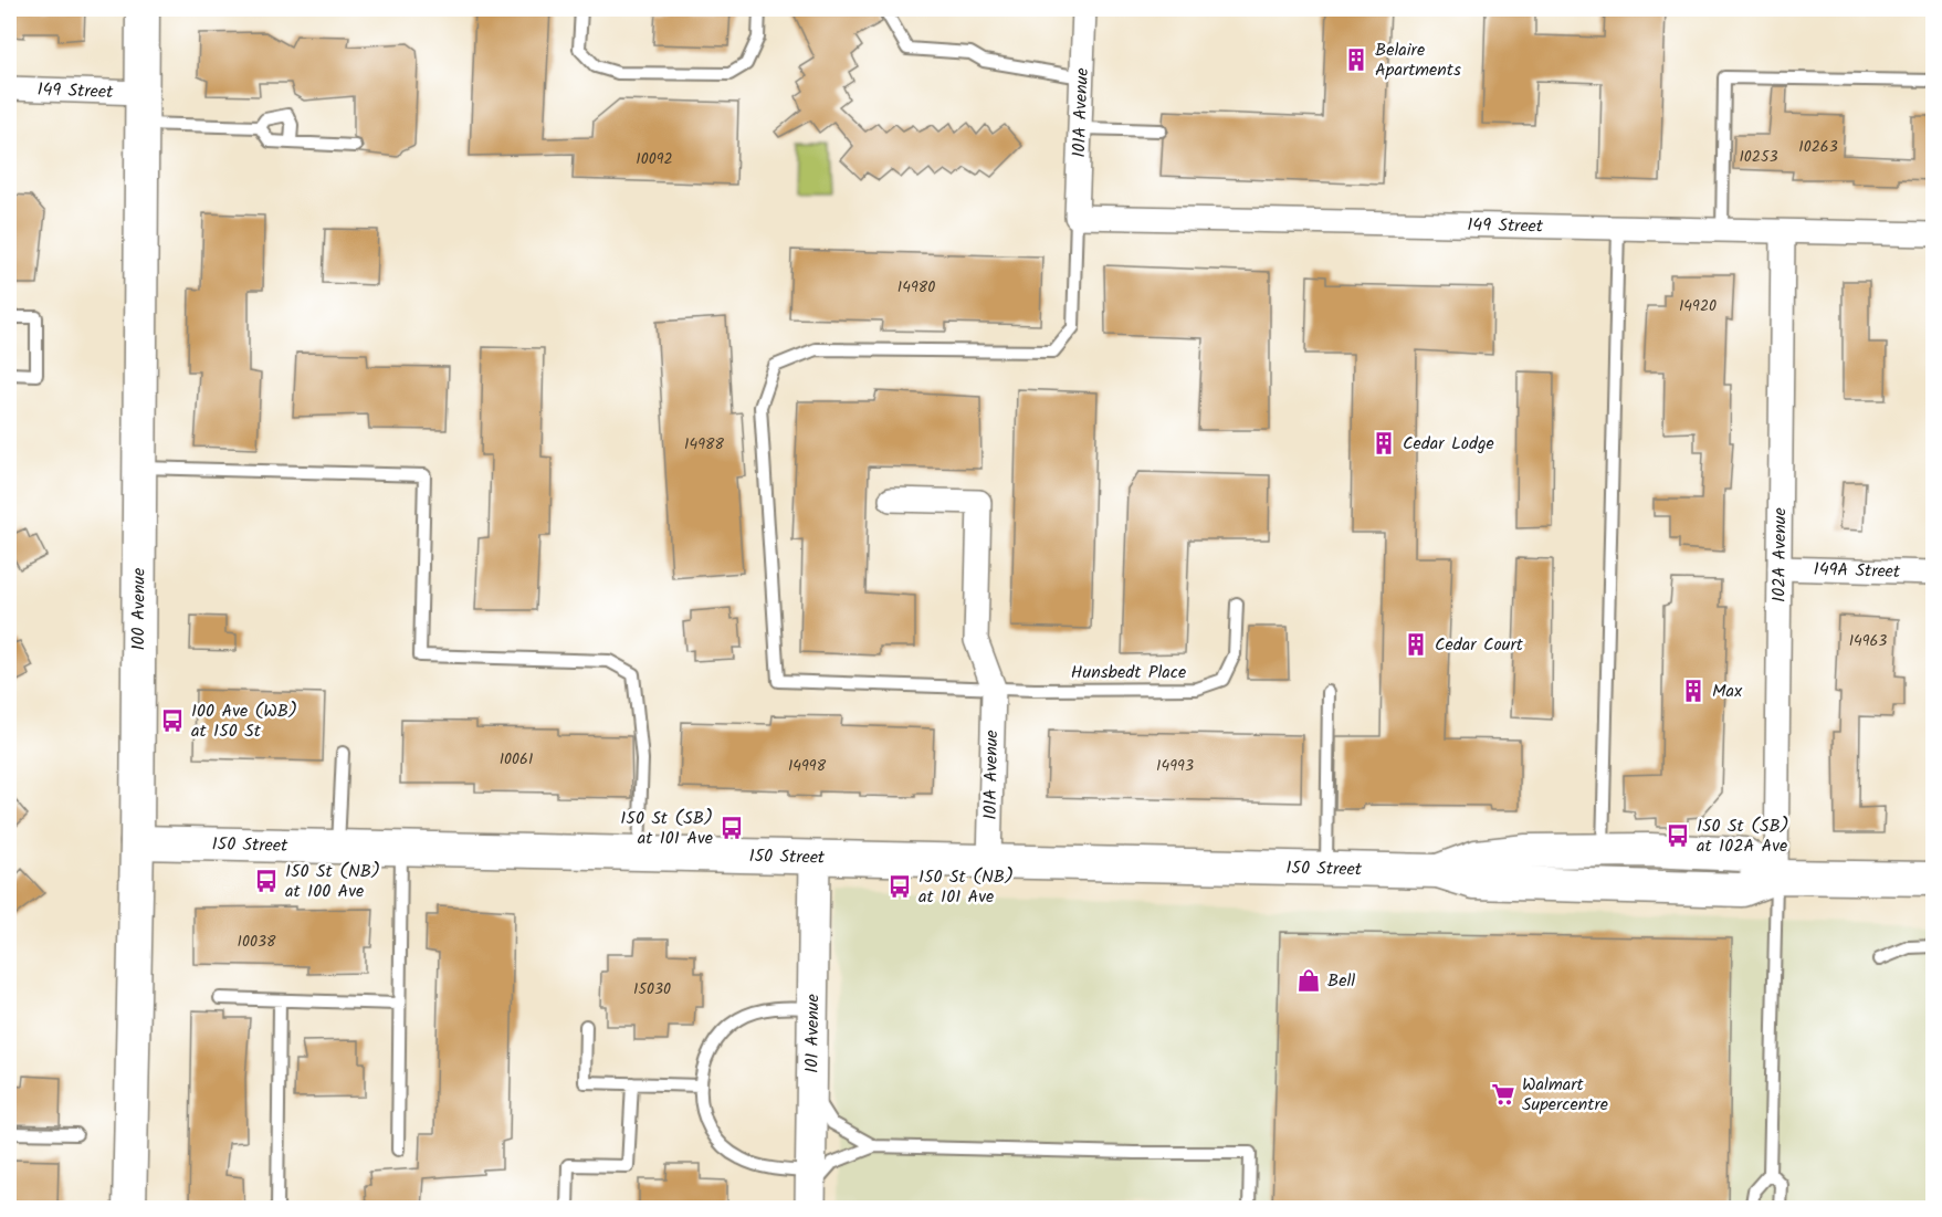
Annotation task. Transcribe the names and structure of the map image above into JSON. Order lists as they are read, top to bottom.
{
  "streets": {
    "main road": ["100 Avenue", "150 Street"],
    "street": [
      "149 Street",
      "101A Avenue",
      "102A Avenue",
      "149A Street",
      "101 Avenue"
    ],
    "lane": ["Hunsbedt Place"]
  },
  "crossings": [
    ["149 Street", "101A Avenue"],
    ["149 Street", "102A Avenue"],
    ["149 Street", "100 Avenue"],
    ["149 Street", "Hunsbedt Place"],
    ["101A Avenue", "Hunsbedt Place"],
    ["101A Avenue", "150 Street"],
    ["102A Avenue", "149A Street"],
    ["102A Avenue", "150 Street"],
    ["100 Avenue", "150 Street"],
    ["150 Street", "101 Avenue"]
  ],
  "places": {
    "building": [
      "Belaire Apartments",
      "Cedar Lodge",
      "Cedar Court",
      "Max"
    ],
    "bus stop": [
      "100 Ave (WB) at 150 St",
      "150 St (SB) at 101 Ave",
      "150 St (SB) at 102A Ave",
      "150 St (NB) at 100 Ave",
      "150 St (NB) at 101 Ave"
    ],
    "shop": ["Bell"],
    "supermarket": ["Walmart Supercentre"]
  },
  "house_numbers": [
    "10263",
    "10253",
    "10092",
    "14980",
    "14920",
    "14988",
    "14963",
    "10061",
    "14998",
    "14993",
    "10038",
    "15030"
  ]
}
